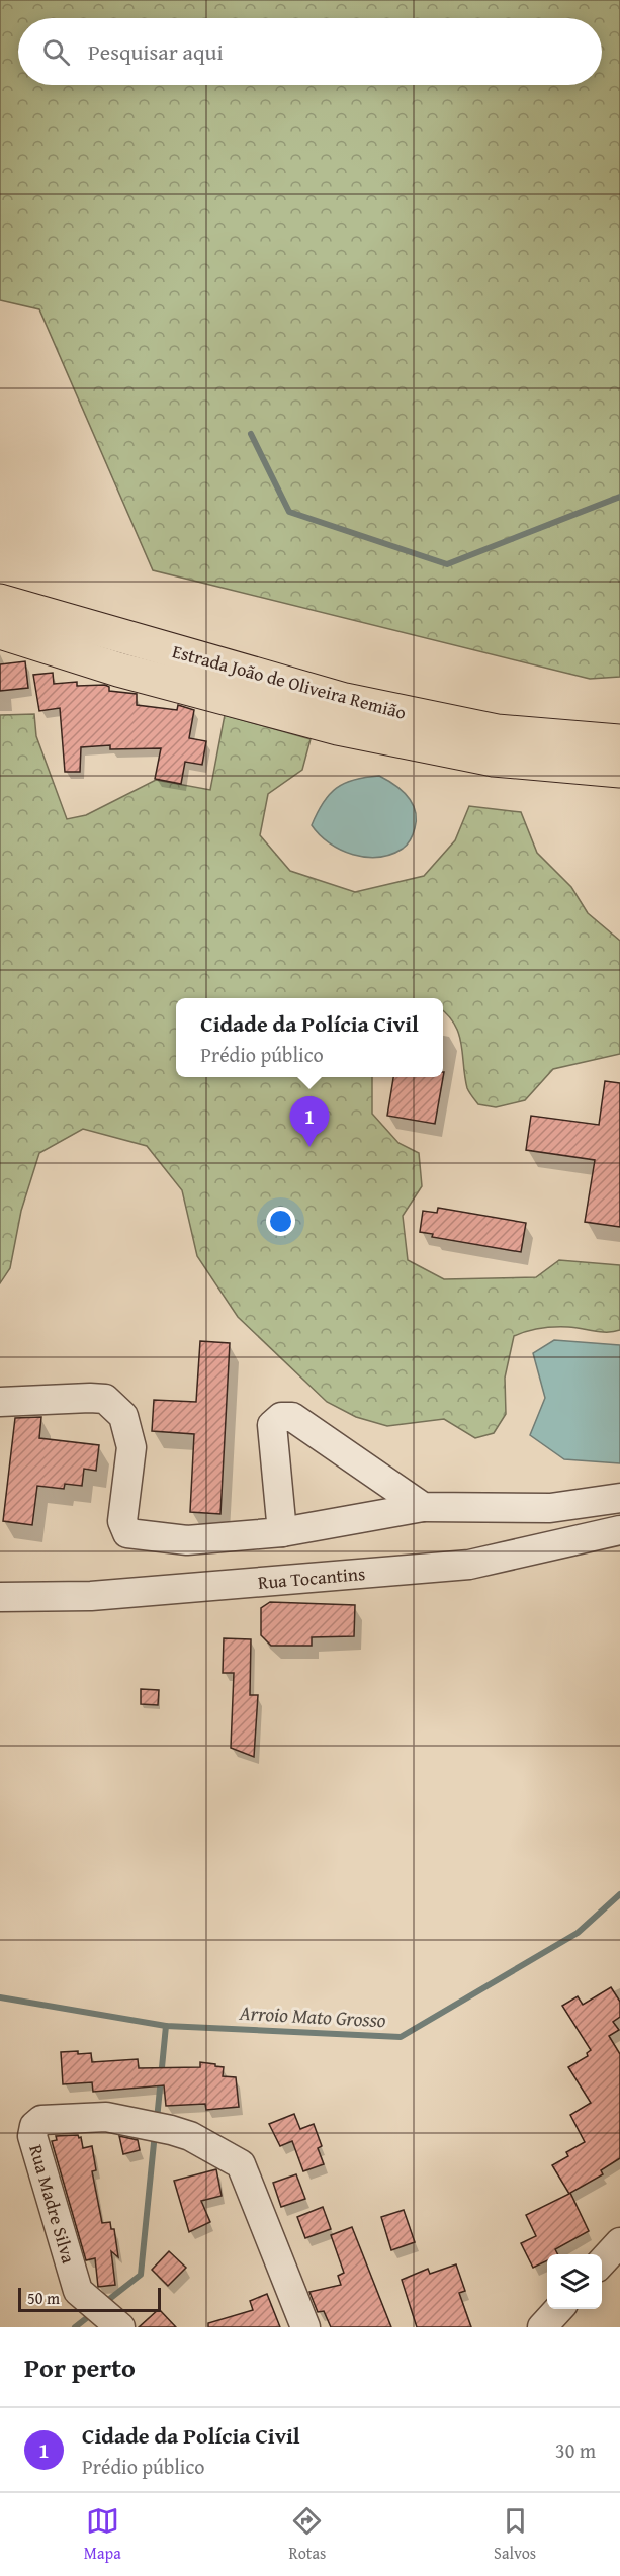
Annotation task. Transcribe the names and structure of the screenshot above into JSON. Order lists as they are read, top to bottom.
{
  "streets": {
    "main road": ["Estrada João de Oliveira Remião"],
    "street": ["Rua Tocantins", "Rua Madre Silva"]
  },
  "water": ["Arroio Mato Grosso"],
  "scale_bar": "50 m",
  "page": {
    "search": "Pesquisar aqui",
    "popup": ["Cidade da Polícia Civil", "Prédio público"],
    "pins": "1",
    "scale": "50 m",
    "heading": "Por perto",
    "list": [
      {
        "mark": "1",
        "name": "Cidade da Polícia Civil",
        "note": "Prédio público",
        "value": "30 m"
      }
    ],
    "nav": ["Mapa", "Rotas", "Salvos"]
  }
}
